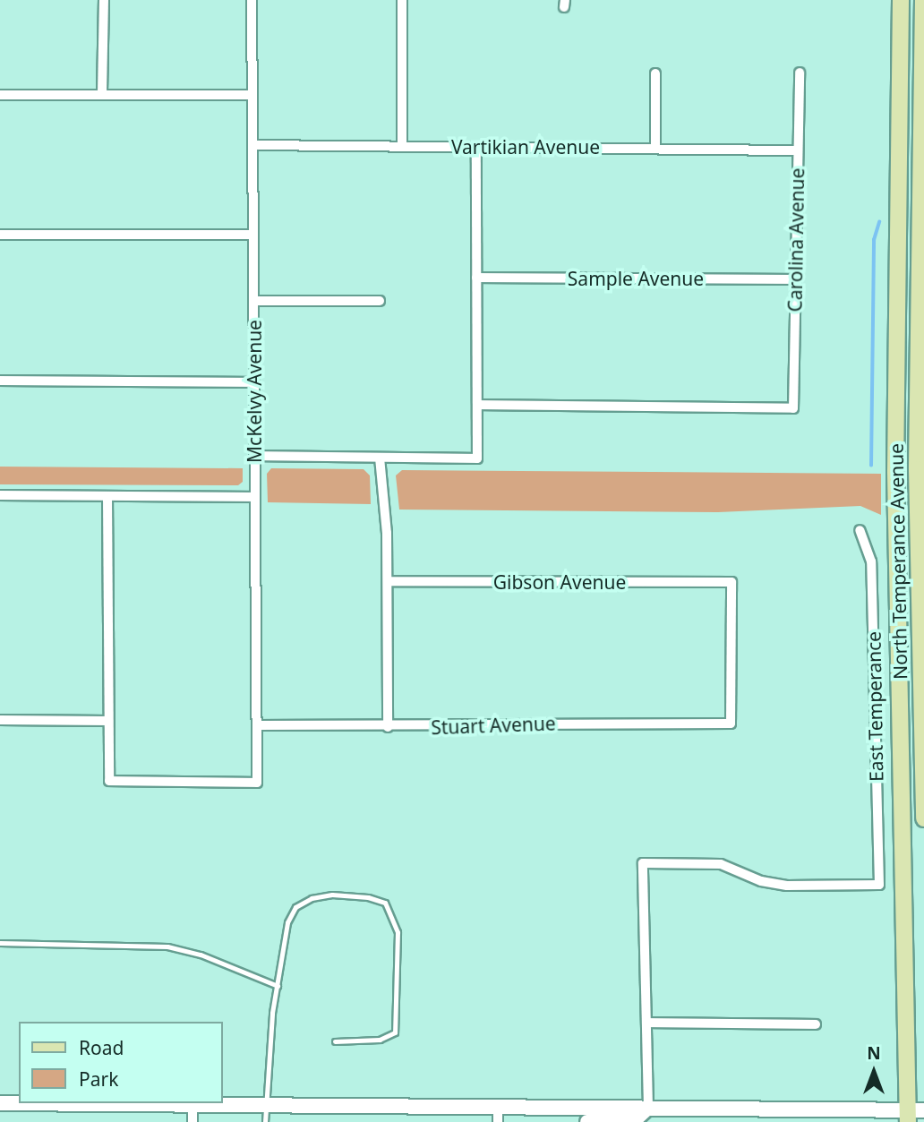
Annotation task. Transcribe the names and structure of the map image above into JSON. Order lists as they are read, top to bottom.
{
  "streets": {
    "main road": ["North Temperance Avenue"],
    "street": [
      "Vartikian Avenue",
      "Carolina Avenue",
      "Sample Avenue",
      "McKelvy Avenue",
      "Gibson Avenue",
      "East Temperance",
      "Stuart Avenue"
    ]
  },
  "crossings": [
    ["Vartikian Avenue", "Carolina Avenue"],
    ["Vartikian Avenue", "McKelvy Avenue"],
    ["Carolina Avenue", "Sample Avenue"],
    ["McKelvy Avenue", "Stuart Avenue"],
    ["Gibson Avenue", "Stuart Avenue"]
  ],
  "legend": ["Road", "Park"],
  "north": "top"
}
